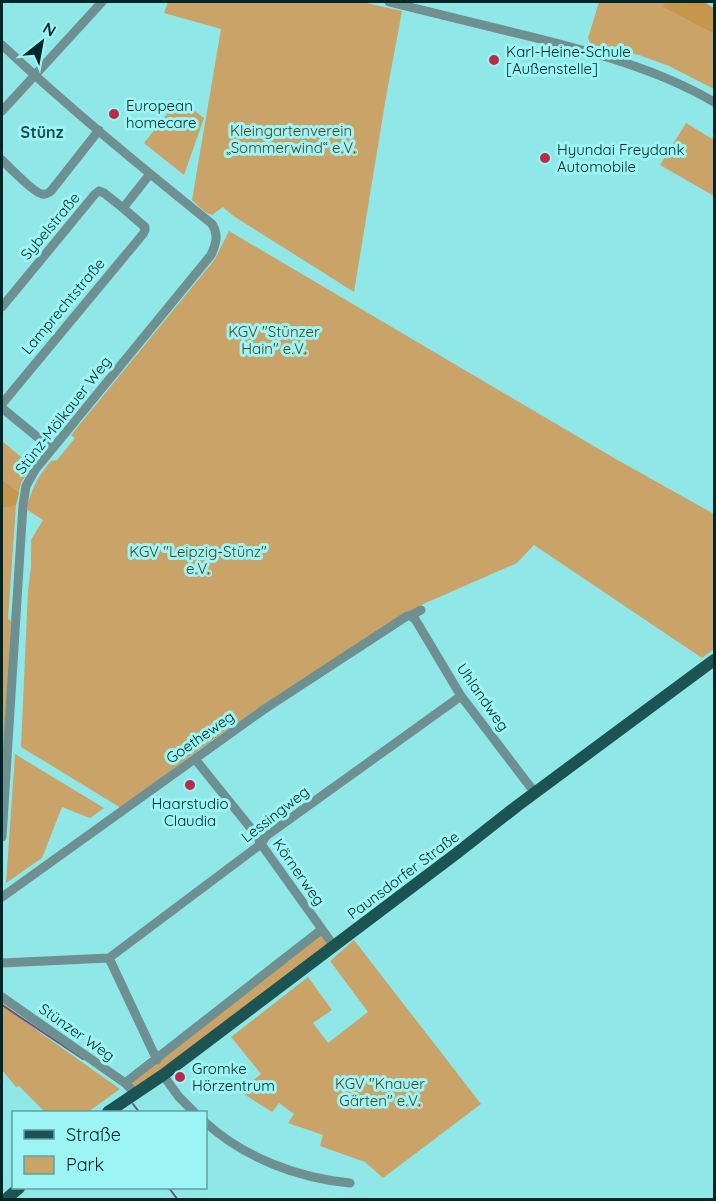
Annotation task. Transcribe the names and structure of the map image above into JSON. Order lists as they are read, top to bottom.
{
  "streets": {
    "main road": ["Paunsdorfer Straße"],
    "street": [
      "Sybelstraße",
      "Lamprechtstraße",
      "Stünz-Mölkauer Weg",
      "Uhlandweg",
      "Goetheweg",
      "Lessingweg",
      "Körnerweg",
      "Stünzer Weg"
    ]
  },
  "crossings": [
    ["Sybelstraße", "Lamprechtstraße"],
    ["Uhlandweg", "Goetheweg"],
    ["Uhlandweg", "Lessingweg"],
    ["Uhlandweg", "Paunsdorfer Straße"],
    ["Goetheweg", "Körnerweg"],
    ["Lessingweg", "Körnerweg"],
    ["Körnerweg", "Paunsdorfer Straße"],
    ["Paunsdorfer Straße", "Stünzer Weg"]
  ],
  "districts": ["Stünz"],
  "parks": [
    "Kleingartenverein „Sommerwind“ e.V.",
    "KGV \"Stünzer Hain\" e.V.",
    "KGV \"Leipzig-Stünz\" e.V.",
    "KGV \"Knauer Gärten\" e.V."
  ],
  "places": [
    "Karl-Heine-Schule [Außenstelle]",
    "European homecare",
    "Hyundai Freydank Automobile",
    "Haarstudio Claudia",
    "Gromke Hörzentrum"
  ],
  "legend": ["Straße", "Park"],
  "north": "top right"
}
